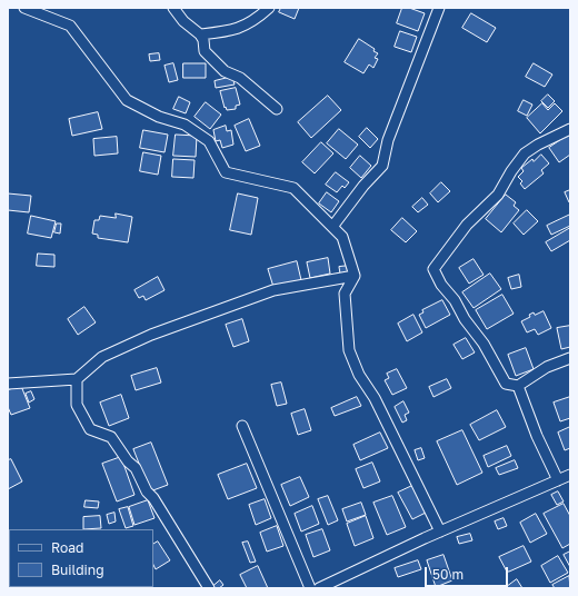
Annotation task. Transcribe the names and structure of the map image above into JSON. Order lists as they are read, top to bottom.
{
  "legend": ["Road", "Building"],
  "scale_bar": "50 m"
}
